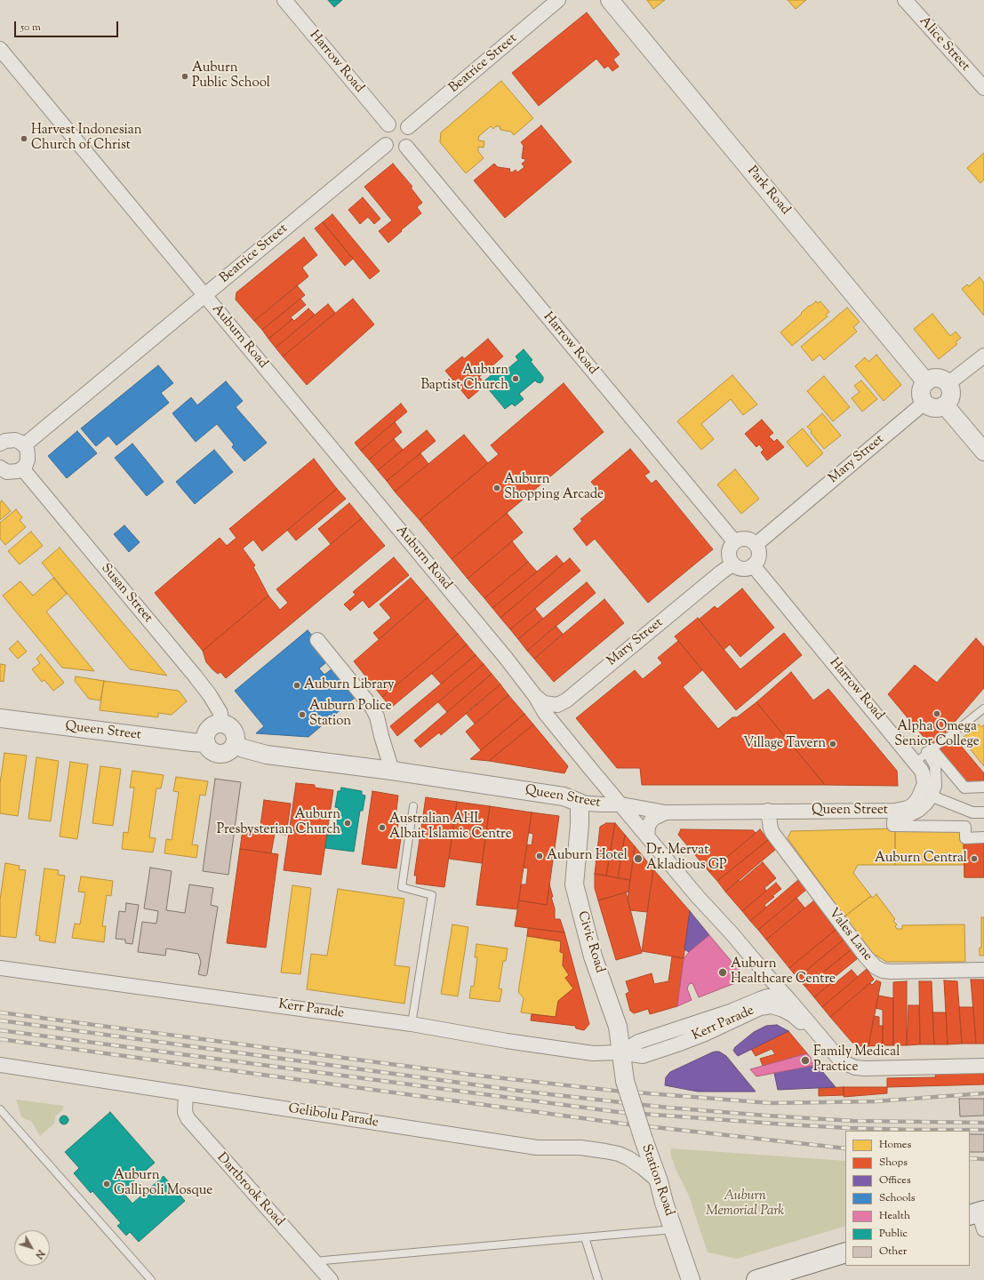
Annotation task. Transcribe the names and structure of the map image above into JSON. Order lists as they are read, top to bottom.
{
  "streets": {
    "street": [
      "Alice Street",
      "Harrow Road",
      "Beatrice Street",
      "Park Road",
      "Auburn Road",
      "Mary Street",
      "Susan Street",
      "Queen Street",
      "Vales Lane",
      "Civic Road",
      "Kerr Parade",
      "Gelibolu Parade",
      "Station Road",
      "Dartbrook Road"
    ]
  },
  "crossings": [
    ["Harrow Road", "Beatrice Street"],
    ["Harrow Road", "Mary Street"],
    ["Harrow Road", "Queen Street"],
    ["Beatrice Street", "Auburn Road"],
    ["Park Road", "Mary Street"],
    ["Auburn Road", "Mary Street"],
    ["Auburn Road", "Queen Street"],
    ["Auburn Road", "Kerr Parade"],
    ["Susan Street", "Queen Street"],
    ["Queen Street", "Vales Lane"],
    ["Queen Street", "Civic Road"],
    ["Civic Road", "Kerr Parade"],
    ["Civic Road", "Station Road"],
    ["Gelibolu Parade", "Station Road"],
    ["Gelibolu Parade", "Dartbrook Road"]
  ],
  "parks": ["Auburn Memorial Park"],
  "places": [
    "Auburn Public School",
    "Harvest Indonesian Church of Christ",
    "Auburn Baptist Church",
    "Auburn Shopping Arcade",
    "Auburn Library",
    "Alpha Omega Senior College",
    "Auburn Police Station",
    "Village Tavern",
    "Auburn Presbysterian Church",
    "Australian AHL Albait Islamic Centre",
    "Auburn Hotel",
    "Dr. Mervat Akladious GP",
    "Auburn Central",
    "Auburn Healthcare Centre",
    "Family Medical Practice",
    "Auburn Gallipoli Mosque"
  ],
  "legend": [
    "Homes",
    "Shops",
    "Offices",
    "Schools",
    "Health",
    "Public",
    "Other"
  ],
  "scale_bar": "50 m",
  "north": "bottom right"
}
